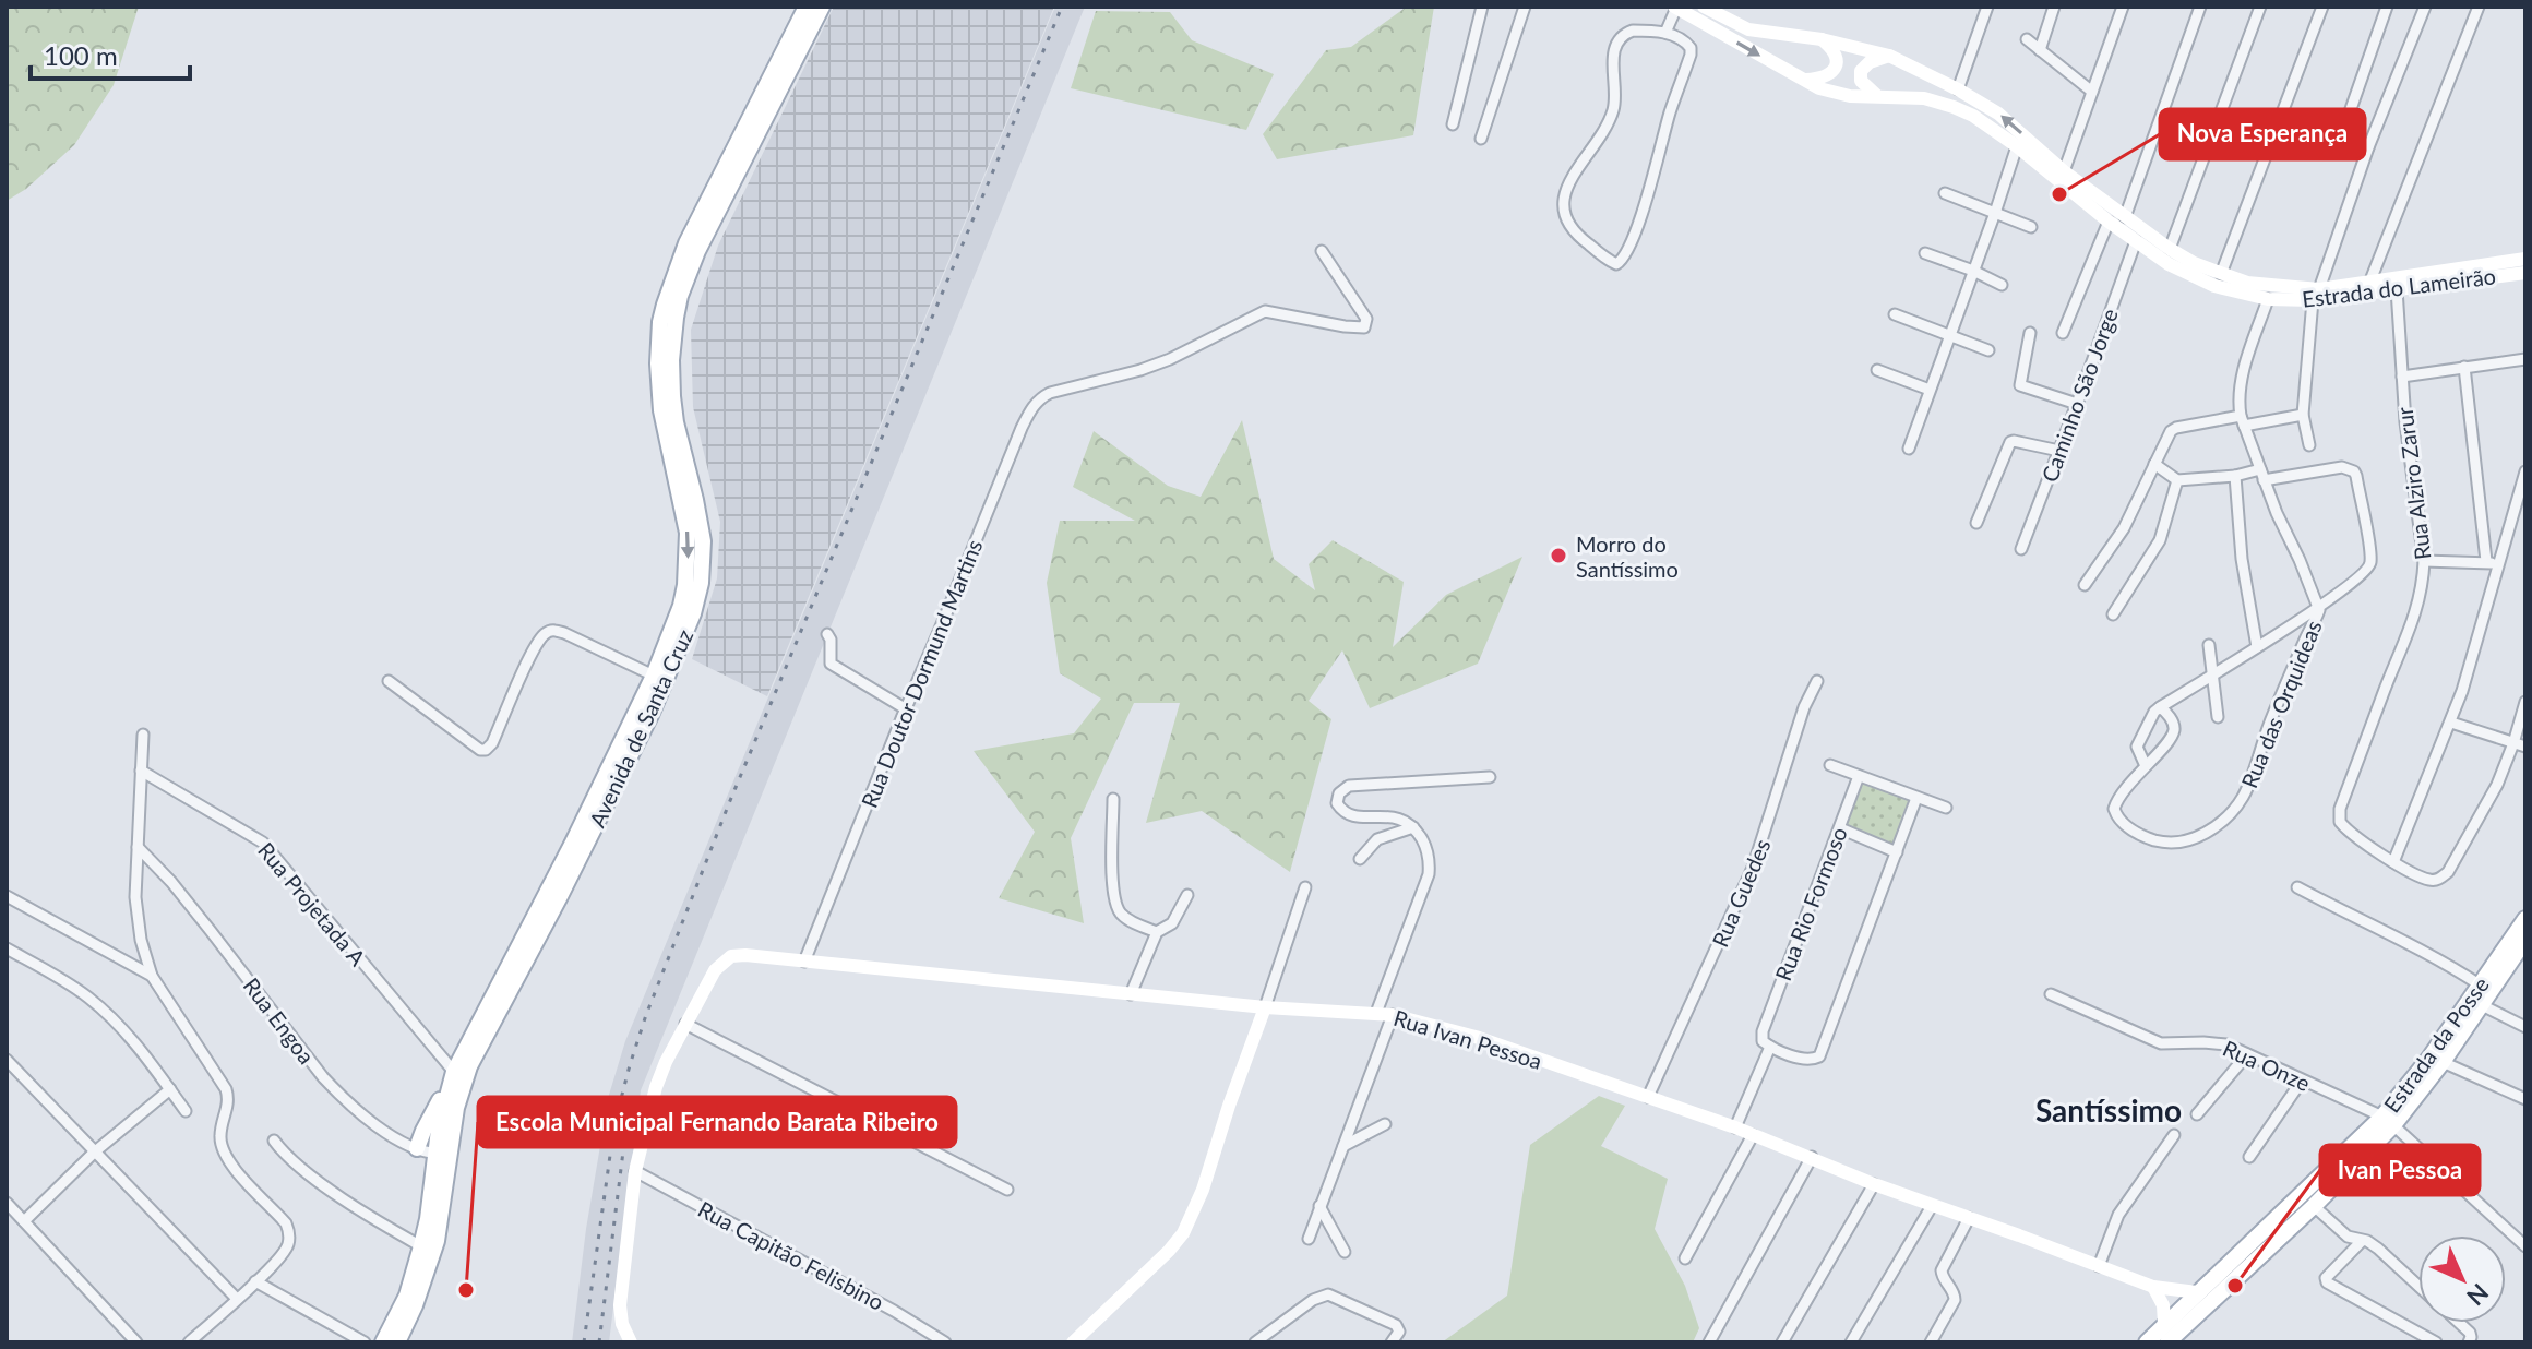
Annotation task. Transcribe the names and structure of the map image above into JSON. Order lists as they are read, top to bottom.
{
  "streets": {
    "main road": ["Avenida de Santa Cruz", "Estrada da Posse"],
    "street": [
      "Estrada do Lameirão",
      "Caminho São Jorge",
      "Rua Alziro Zarur",
      "Rua Doutor Dormund Martins",
      "Rua das Orquideas",
      "Rua Guedes",
      "Rua Projetada A",
      "Rua Rio Formoso",
      "Rua Engoa",
      "Rua Ivan Pessoa",
      "Rua Onze",
      "Rua Capitão Felisbino"
    ]
  },
  "crossings": [
    ["Estrada do Lameirão", "Caminho São Jorge"],
    ["Estrada do Lameirão", "Rua Alziro Zarur"],
    ["Rua Doutor Dormund Martins", "Rua Ivan Pessoa"],
    ["Avenida de Santa Cruz", "Rua Projetada A"],
    ["Avenida de Santa Cruz", "Rua Engoa"],
    ["Rua Guedes", "Rua Ivan Pessoa"],
    ["Rua Ivan Pessoa", "Estrada da Posse"],
    ["Estrada da Posse", "Rua Onze"]
  ],
  "districts": ["Santíssimo"],
  "places": [
    "Nova Esperança",
    "Morro do Santíssimo",
    "Ivan Pessoa",
    "Escola Municipal Fernando Barata Ribeiro"
  ],
  "scale_bar": "100 m",
  "north": "bottom right"
}
